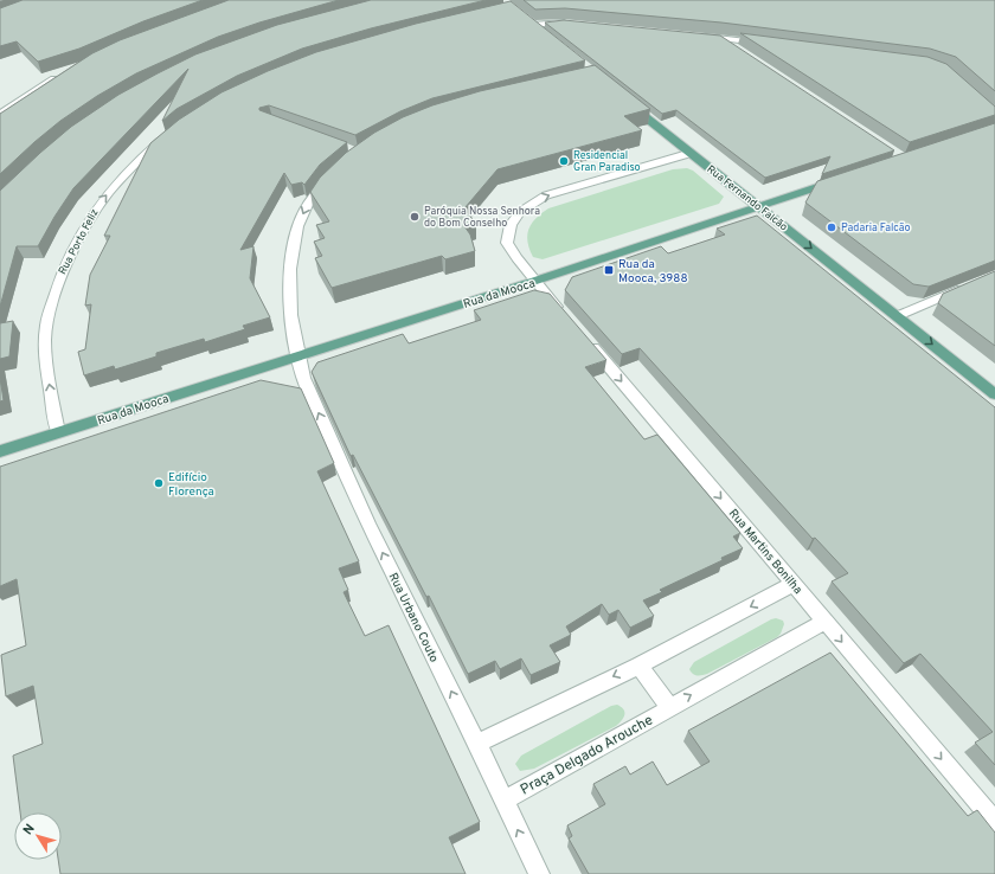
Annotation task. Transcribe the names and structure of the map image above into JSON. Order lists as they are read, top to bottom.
{
  "streets": {
    "main road": ["Rua Fernando Falcão", "Rua da Mooca"],
    "street": [
      "Rua Porto Feliz",
      "Rua Martins Bonilha",
      "Rua Urbano Couto",
      "Praça Delgado Arouche"
    ]
  },
  "crossings": [
    ["Rua Fernando Falcão", "Rua da Mooca"],
    ["Rua Porto Feliz", "Rua da Mooca"],
    ["Rua da Mooca", "Rua Urbano Couto"],
    ["Rua Martins Bonilha", "Praça Delgado Arouche"],
    ["Rua Urbano Couto", "Praça Delgado Arouche"]
  ],
  "one_way": ["Rua Fernando Falcão", "Rua Porto Feliz", "Rua Martins Bonilha"],
  "places": {
    "other": [
      "Residencial Gran Paradiso",
      "Paróquia Nossa Senhora do Bom Conselho",
      "Padaria Falcão",
      "Edifício Florença"
    ],
    "transit": ["Rua da Mooca, 3988"]
  },
  "north": "top left"
}
